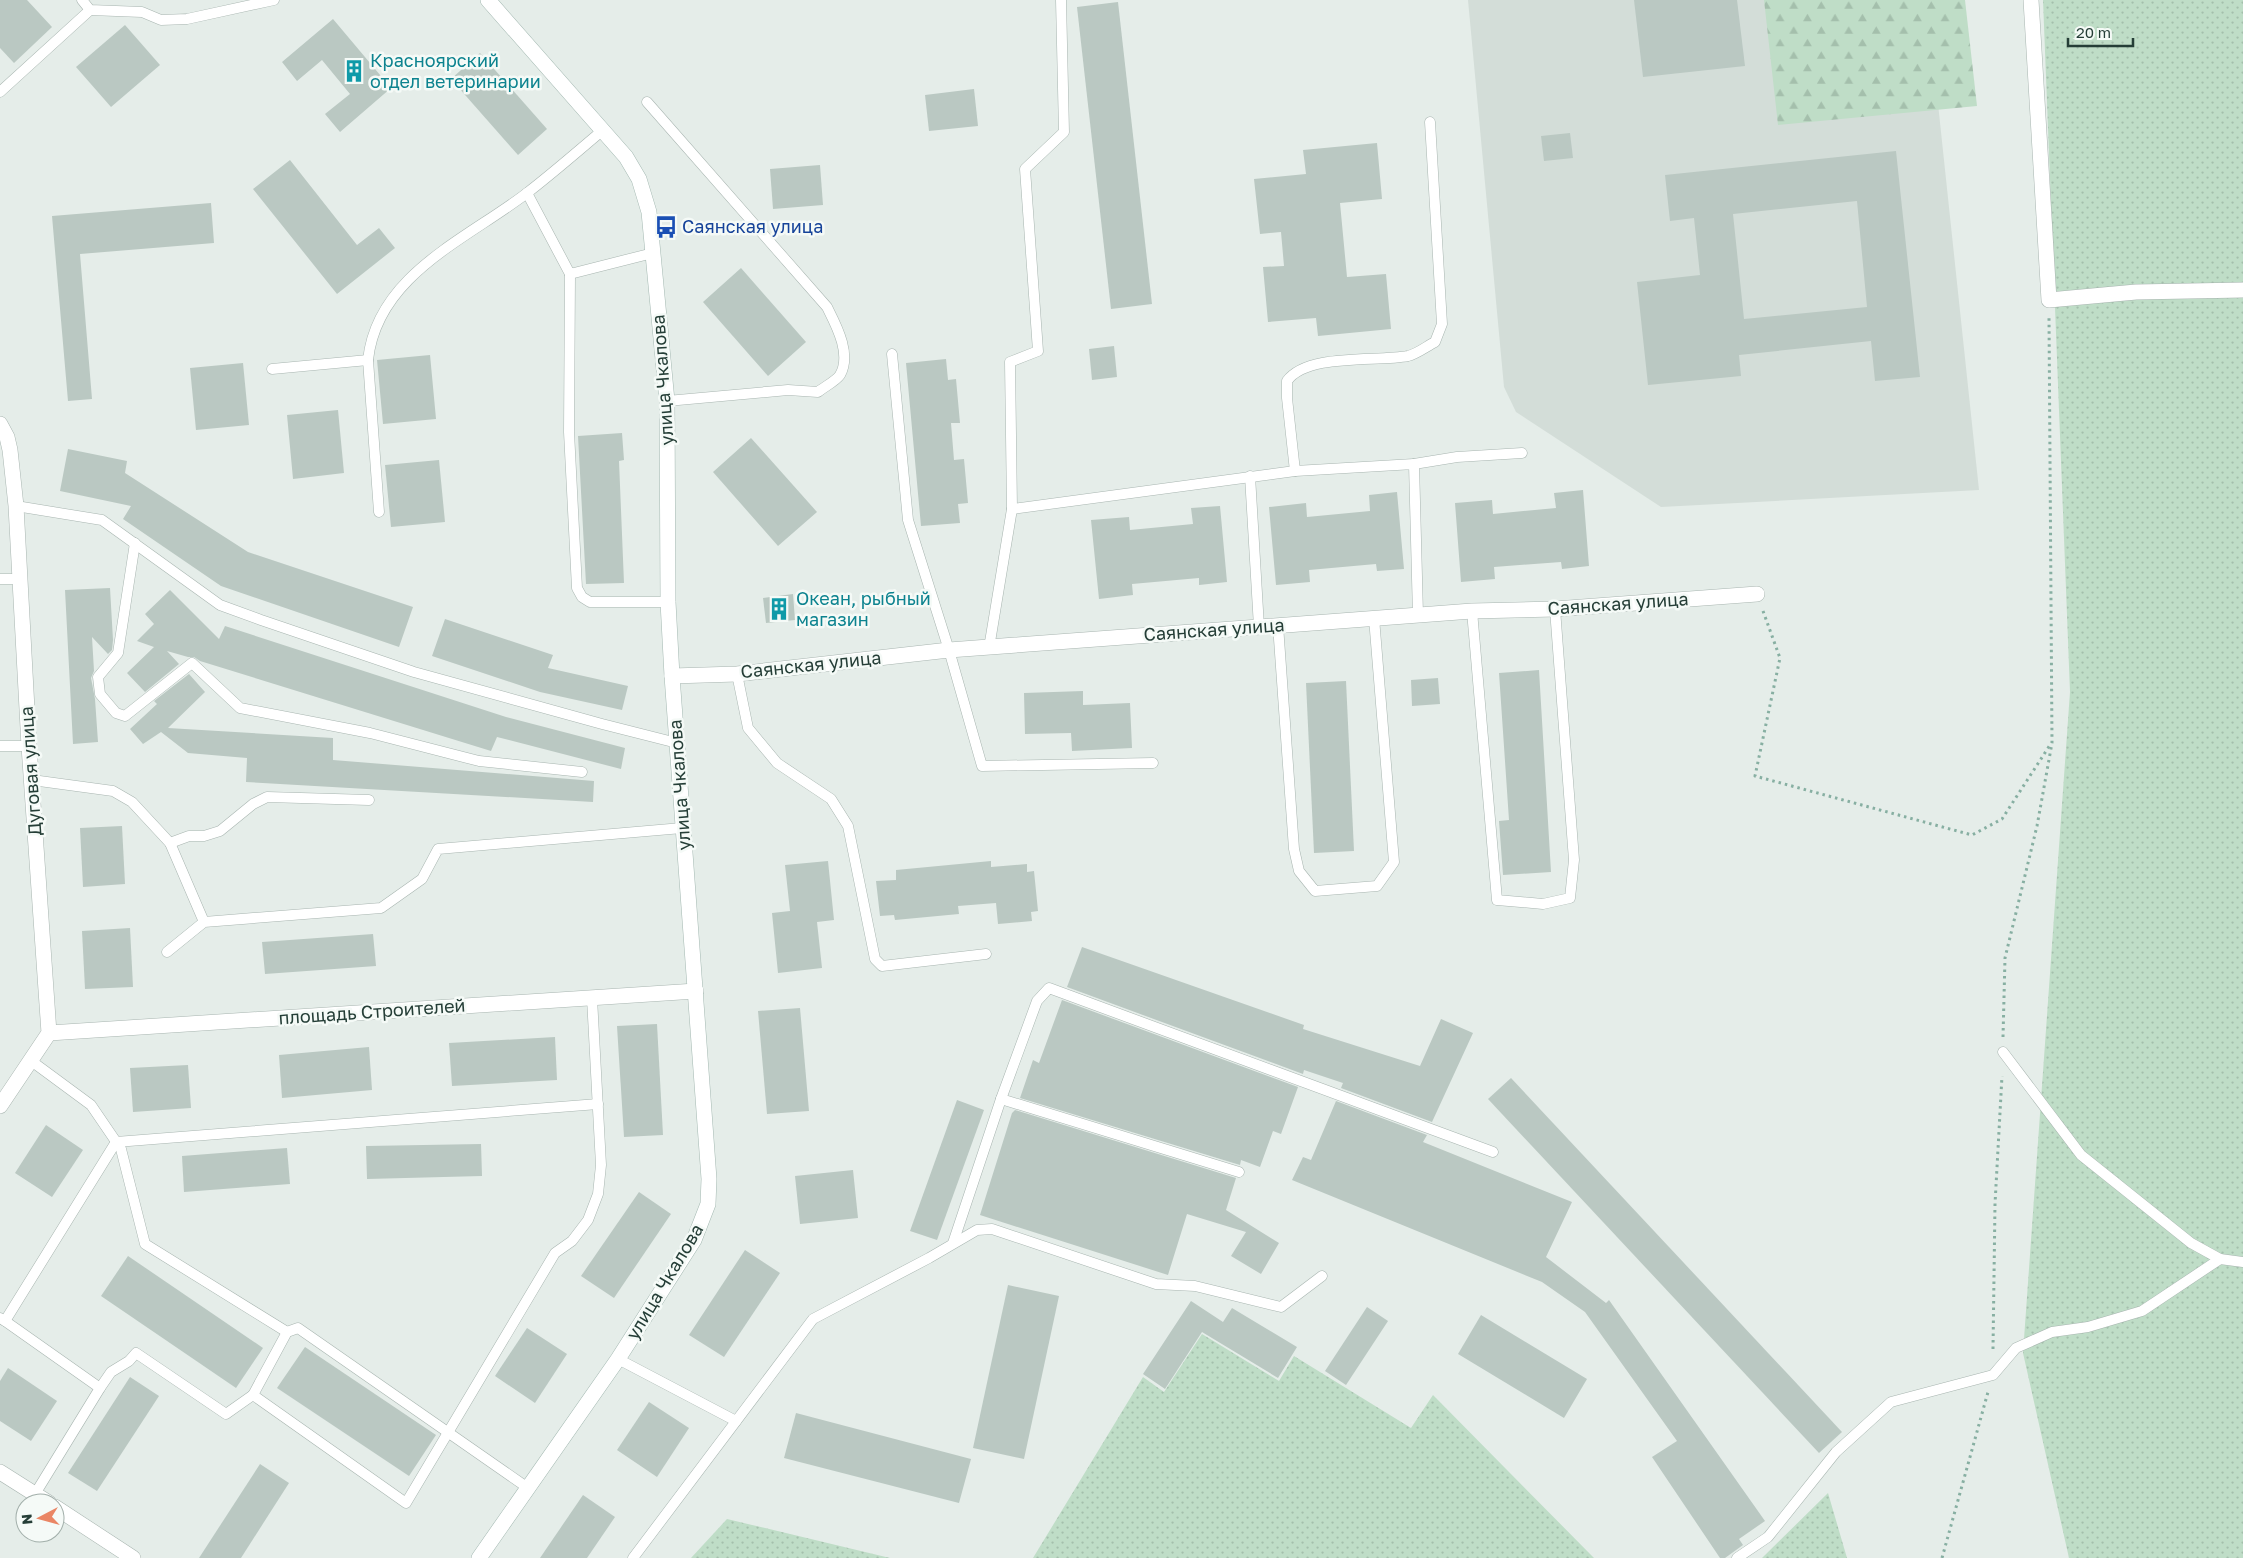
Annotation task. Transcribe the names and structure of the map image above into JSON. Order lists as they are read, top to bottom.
{
  "streets": {
    "street": [
      "улица Чкалова",
      "Саянская улица",
      "Дуговая улица",
      "площадь Строителей"
    ]
  },
  "crossings": [
    ["улица Чкалова", "Саянская улица"],
    ["улица Чкалова", "площадь Строителей"],
    ["Дуговая улица", "площадь Строителей"]
  ],
  "places": {
    "building": ["Красноярский отдел ветеринарии", "Океан, рыбный магазин"],
    "bus stop": ["Саянская улица"]
  },
  "scale_bar": "20 m",
  "north": "left"
}
